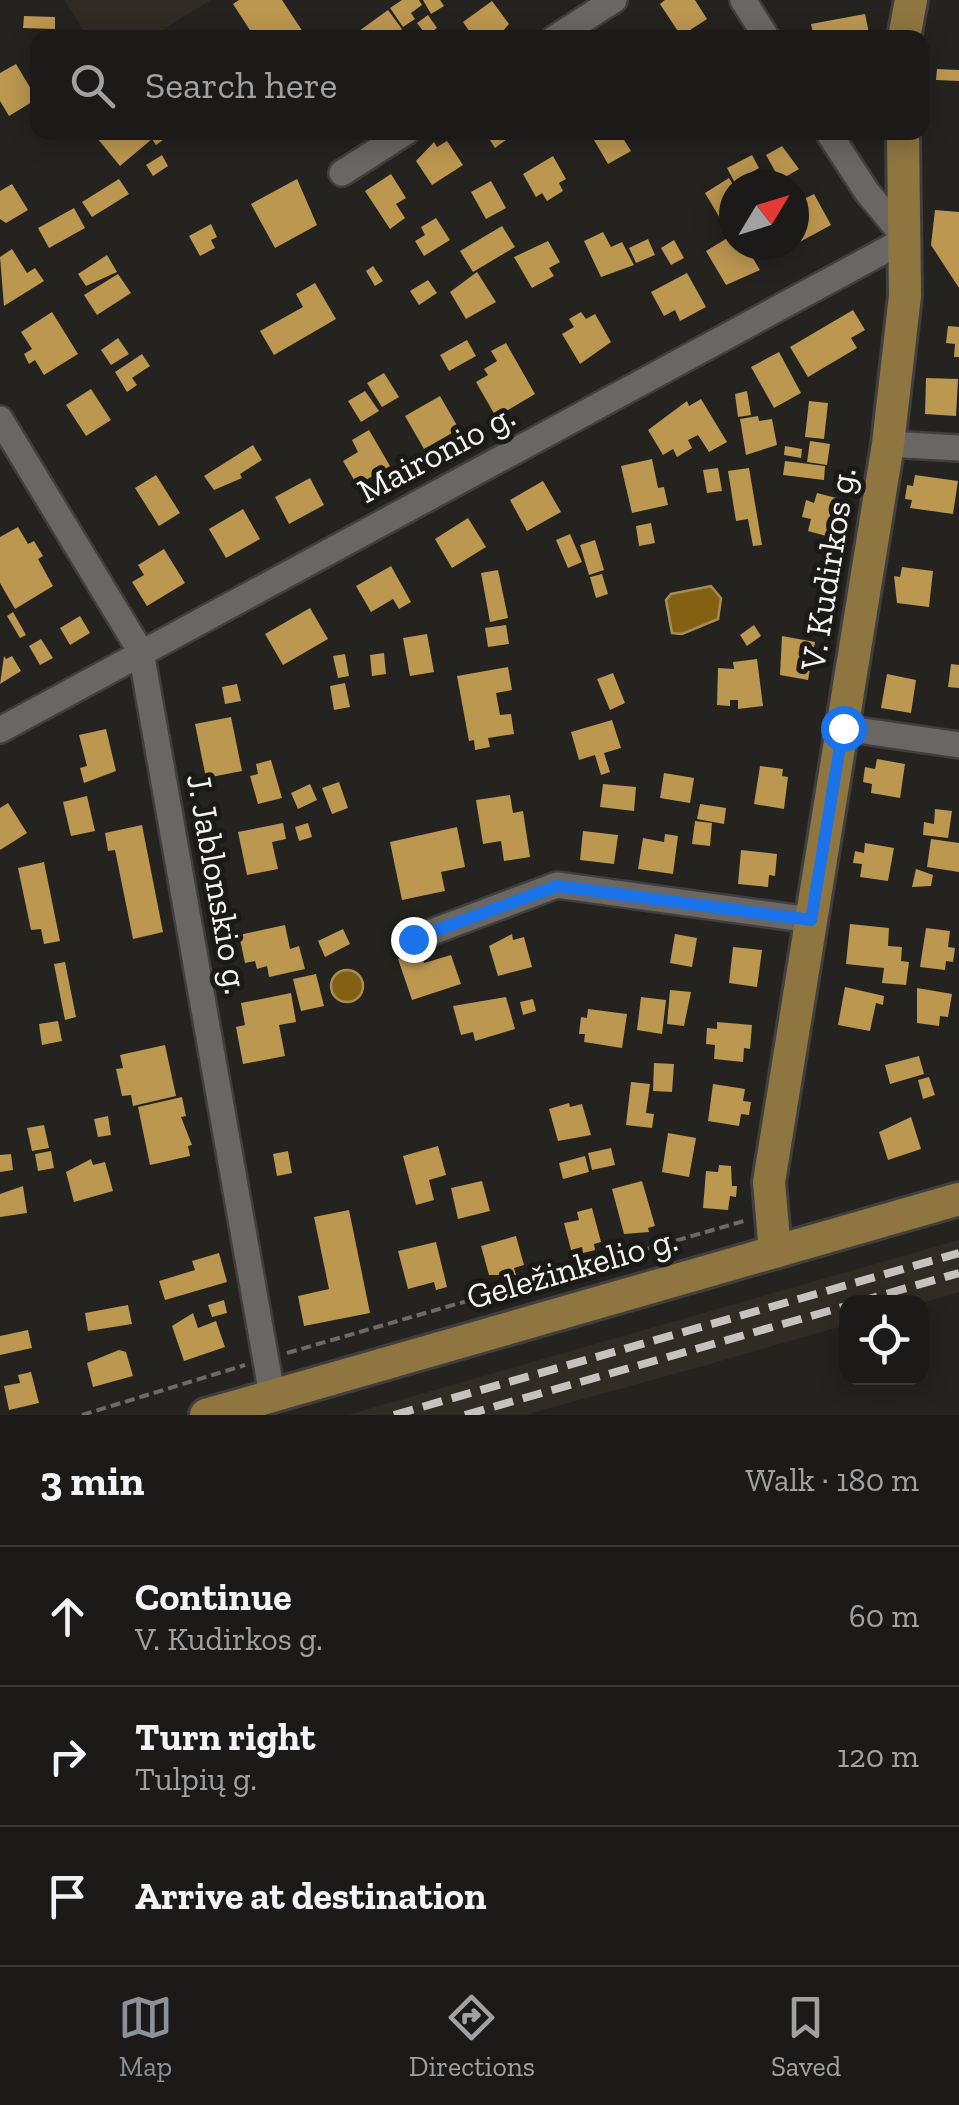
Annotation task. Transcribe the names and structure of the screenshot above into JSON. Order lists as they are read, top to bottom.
{
  "streets": {
    "main road": ["V. Kudirkos g.", "Geležinkelio g."],
    "street": ["Maironio g.", "J. Jablonskio g."]
  },
  "crossings": [
    ["Maironio g.", "V. Kudirkos g."],
    ["Maironio g.", "J. Jablonskio g."],
    ["V. Kudirkos g.", "Geležinkelio g."],
    ["J. Jablonskio g.", "Geležinkelio g."]
  ],
  "north": "top right",
  "page": {
    "search": "Search here",
    "heading": ["3 min", "Walk · 180 m"],
    "list": [
      ["Continue", "V. Kudirkos g.", "60 m"],
      ["Turn right", "Tulpių g.", "120 m"],
      "Arrive at destination"
    ],
    "nav": ["Map", "Directions", "Saved"]
  }
}
